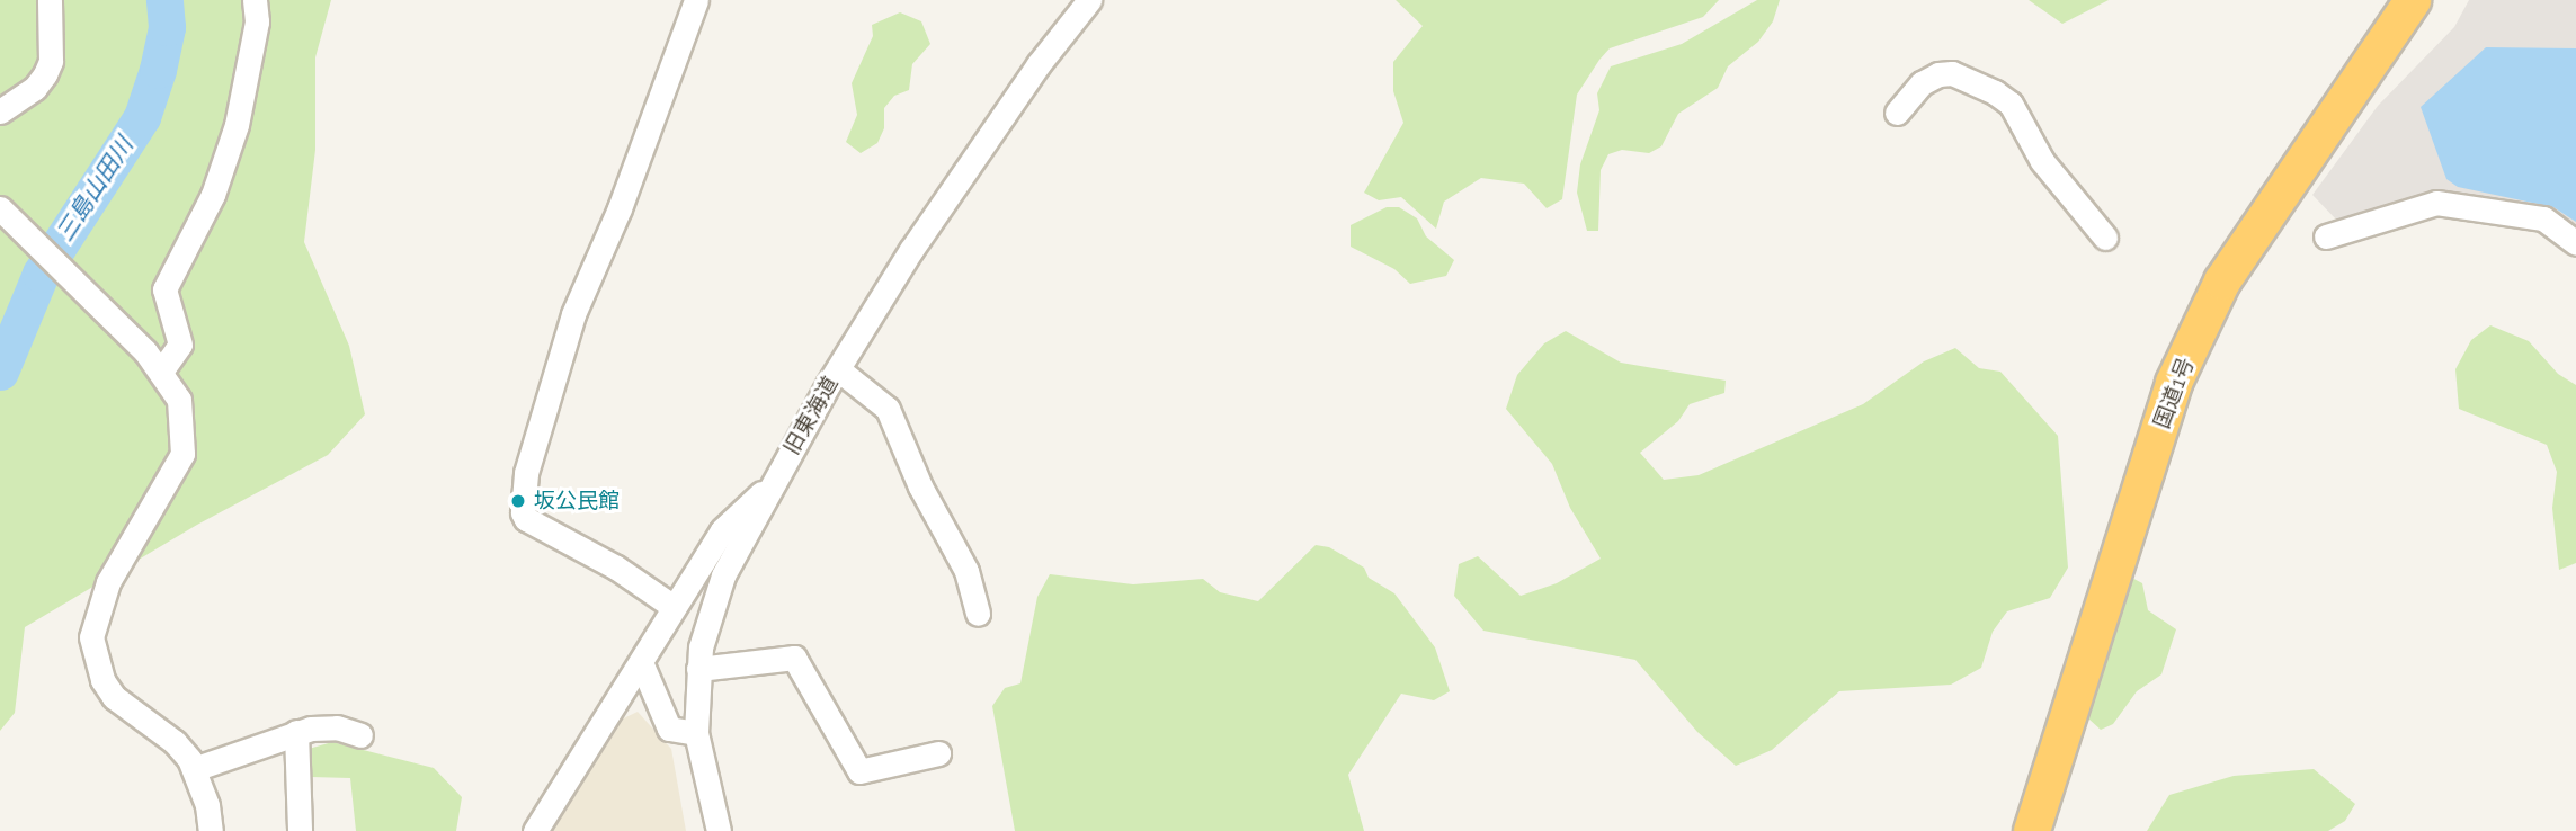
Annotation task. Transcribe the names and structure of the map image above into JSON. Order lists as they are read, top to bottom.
{
  "streets": {
    "highway": ["国道1号"],
    "street": ["旧東海道"]
  },
  "water": ["三島山田川"],
  "places": ["坂公民館"]
}
